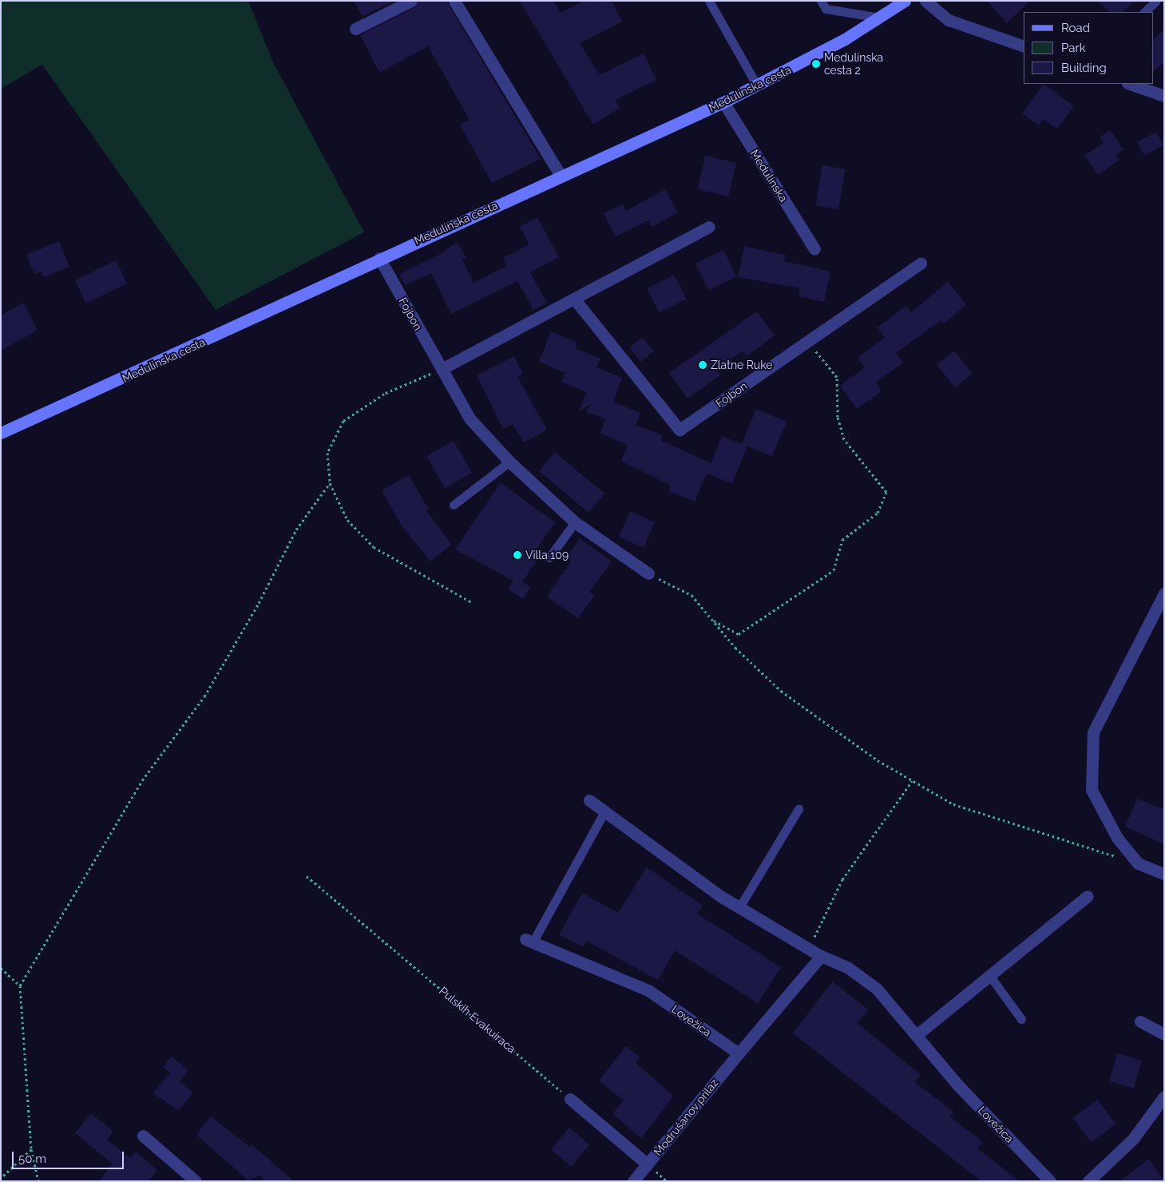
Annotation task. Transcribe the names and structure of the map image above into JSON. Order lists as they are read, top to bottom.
{
  "streets": {
    "main road": ["Medulinska cesta"],
    "street": [
      "Medulinska",
      "Fojbon",
      "Lovežica",
      "Modrušanov prilaz"
    ],
    "path": ["Pulskih Evakuiraca"]
  },
  "crossings": [
    ["Medulinska cesta", "Medulinska"],
    ["Medulinska cesta", "Fojbon"],
    ["Lovežica", "Modrušanov prilaz"]
  ],
  "places": ["Medulinska cesta 2", "Zlatne Ruke", "Villa 109"],
  "legend": ["Road", "Park", "Building"],
  "scale_bar": "50 m"
}
